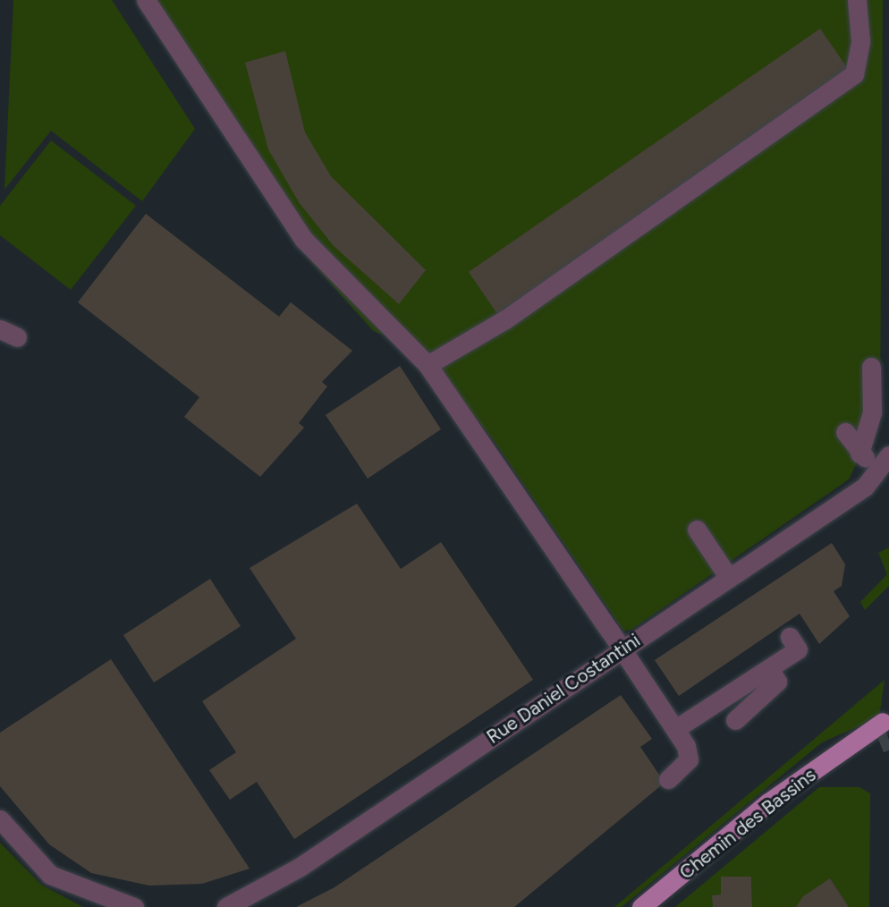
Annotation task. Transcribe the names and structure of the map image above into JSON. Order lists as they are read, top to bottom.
{
  "streets": {
    "main road": ["Chemin des Bassins"],
    "street": ["Rue Daniel Costantini"]
  }
}
